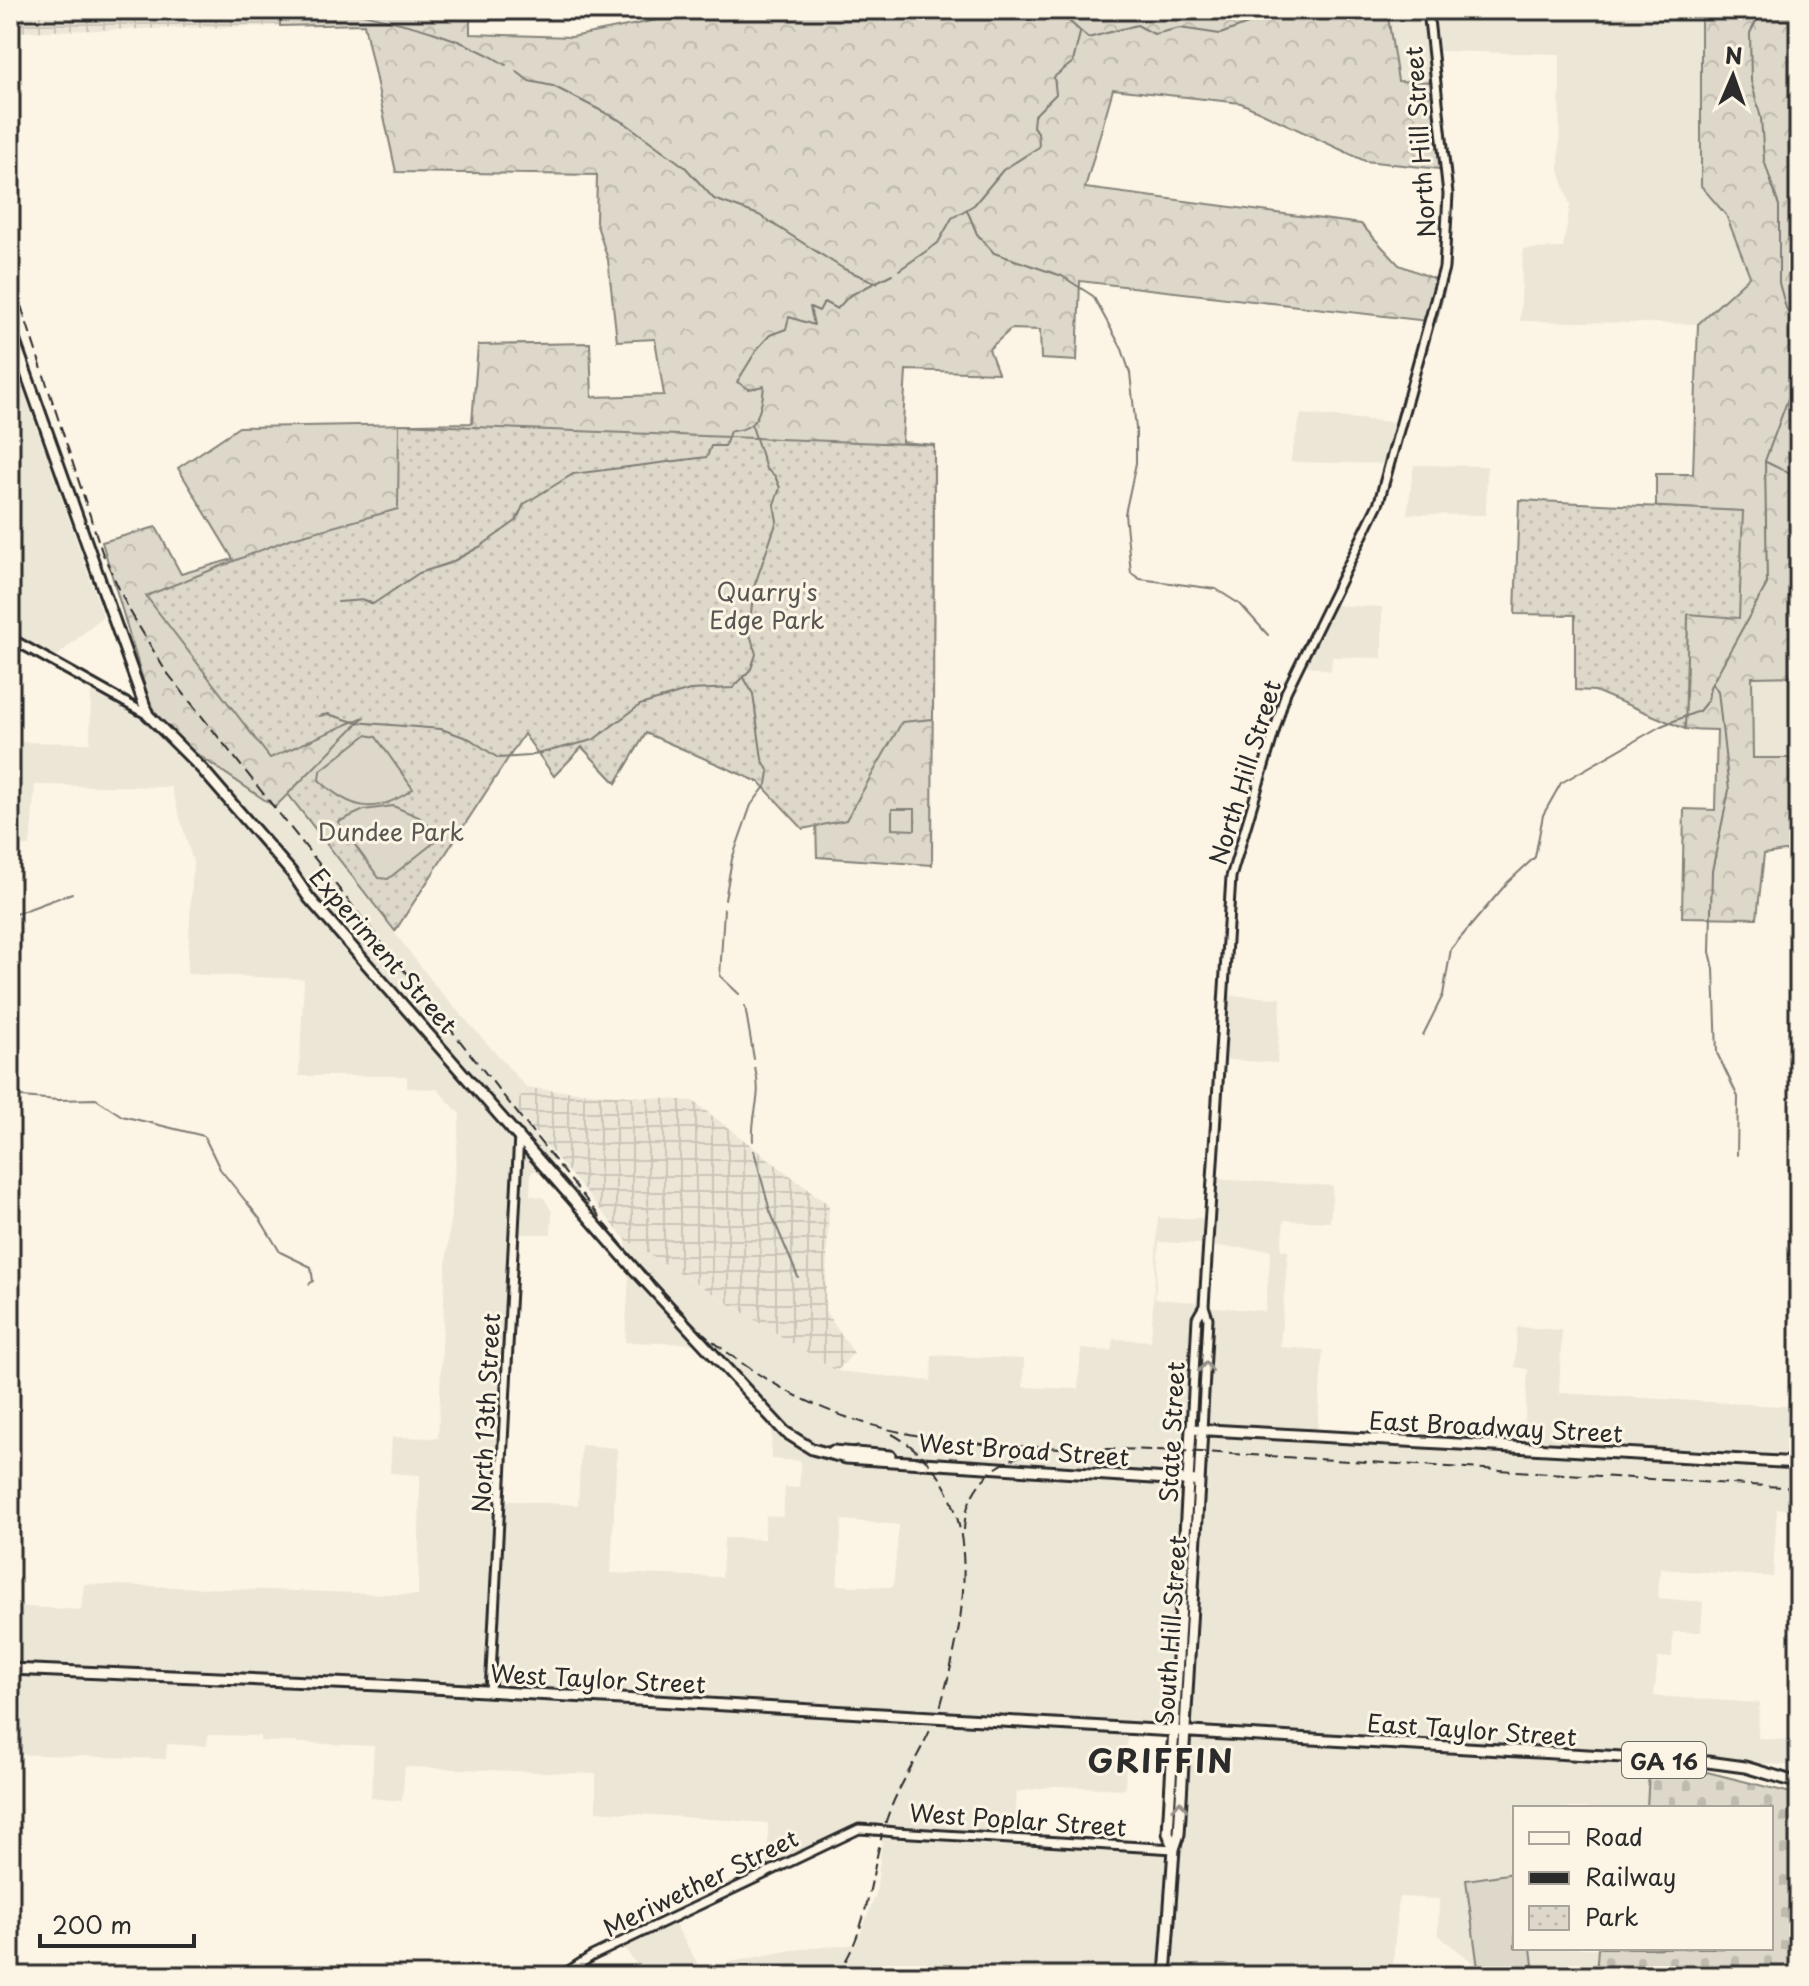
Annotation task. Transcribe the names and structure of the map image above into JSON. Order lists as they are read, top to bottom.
{
  "streets": {
    "main road": [
      "Experiment Street",
      "East Broadway Street",
      "State Street",
      "West Broad Street",
      "South Hill Street",
      "West Taylor Street",
      "East Taylor Street",
      "GA 16"
    ],
    "street": [
      "North Hill Street",
      "North 13th Street",
      "West Poplar Street",
      "Meriwether Street"
    ]
  },
  "crossings": [
    ["North Hill Street", "East Broadway Street"],
    ["North Hill Street", "State Street"],
    ["North Hill Street", "South Hill Street"],
    ["Experiment Street", "North 13th Street"],
    ["Experiment Street", "West Broad Street"],
    ["North 13th Street", "West Taylor Street"],
    ["East Broadway Street", "State Street"],
    ["East Broadway Street", "South Hill Street"],
    ["State Street", "West Broad Street"],
    ["State Street", "South Hill Street"],
    ["State Street", "West Taylor Street"],
    ["State Street", "East Taylor Street"],
    ["West Broad Street", "South Hill Street"],
    ["South Hill Street", "West Taylor Street"],
    ["South Hill Street", "East Taylor Street"],
    ["South Hill Street", "West Poplar Street"],
    ["West Taylor Street", "East Taylor Street"],
    ["West Poplar Street", "Meriwether Street"]
  ],
  "districts": ["GRIFFIN"],
  "parks": ["Quarry's Edge Park", "Dundee Park"],
  "legend": ["Road", "Railway", "Park"],
  "scale_bar": "200 m",
  "north": "top"
}
